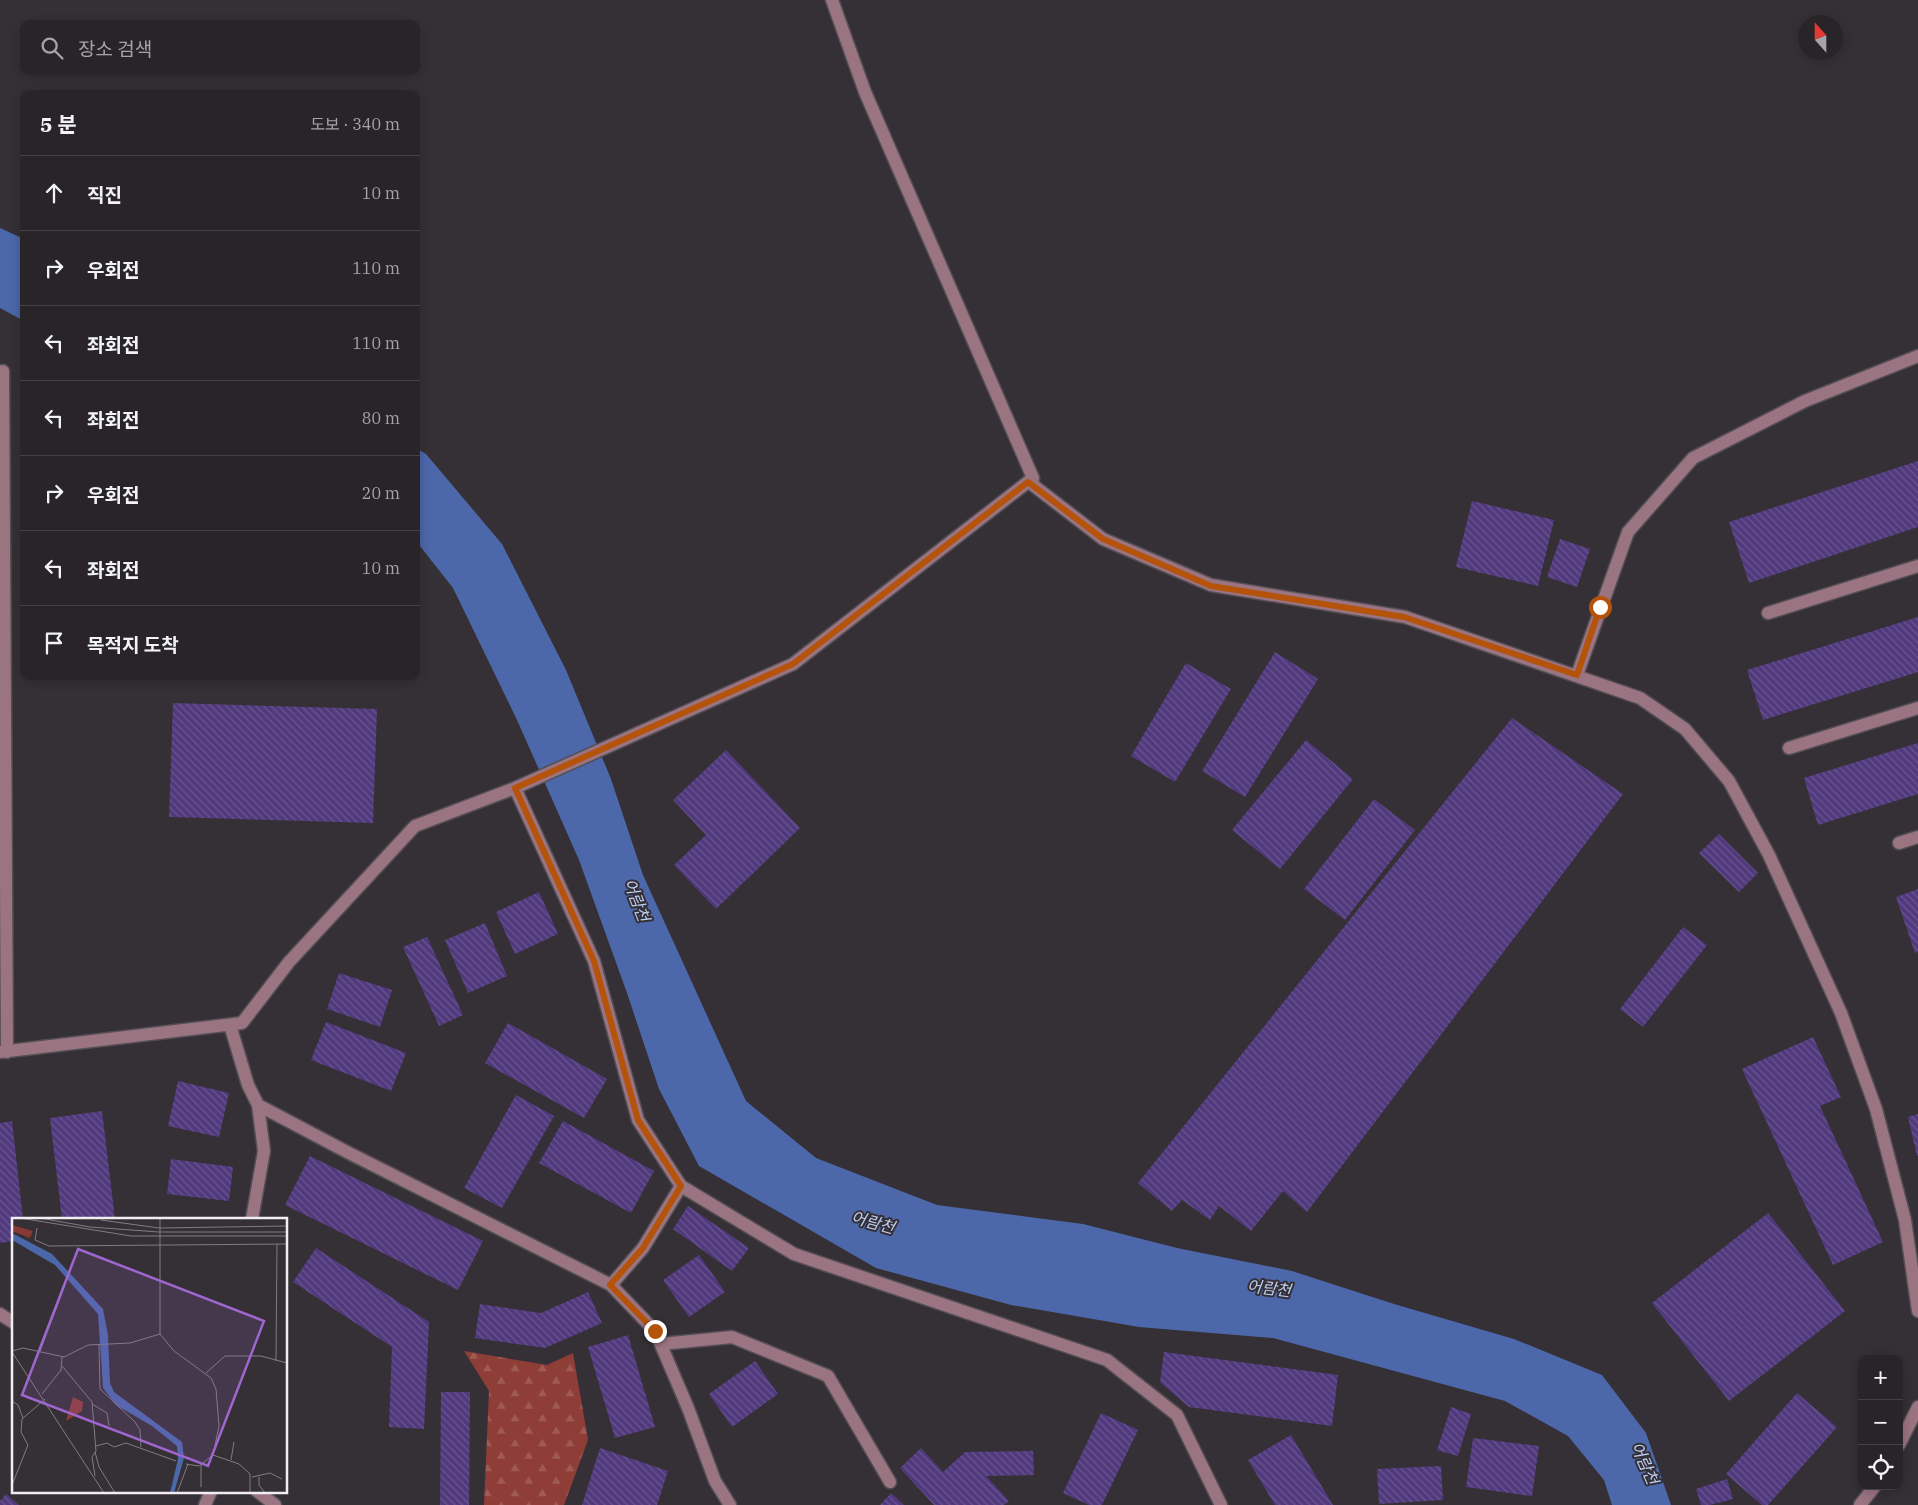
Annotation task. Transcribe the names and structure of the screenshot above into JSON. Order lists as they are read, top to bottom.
{
  "water": ["어람천"],
  "north": "top",
  "page": {
    "search": "장소 검색",
    "heading": ["5 분", "도보 · 340 m"],
    "list": [
      ["직진", "10 m"],
      ["우회전", "110 m"],
      ["좌회전", "110 m"],
      ["좌회전", "80 m"],
      ["우회전", "20 m"],
      ["좌회전", "10 m"],
      "목적지 도착"
    ],
    "map_buttons": ["+", "−"]
  }
}
